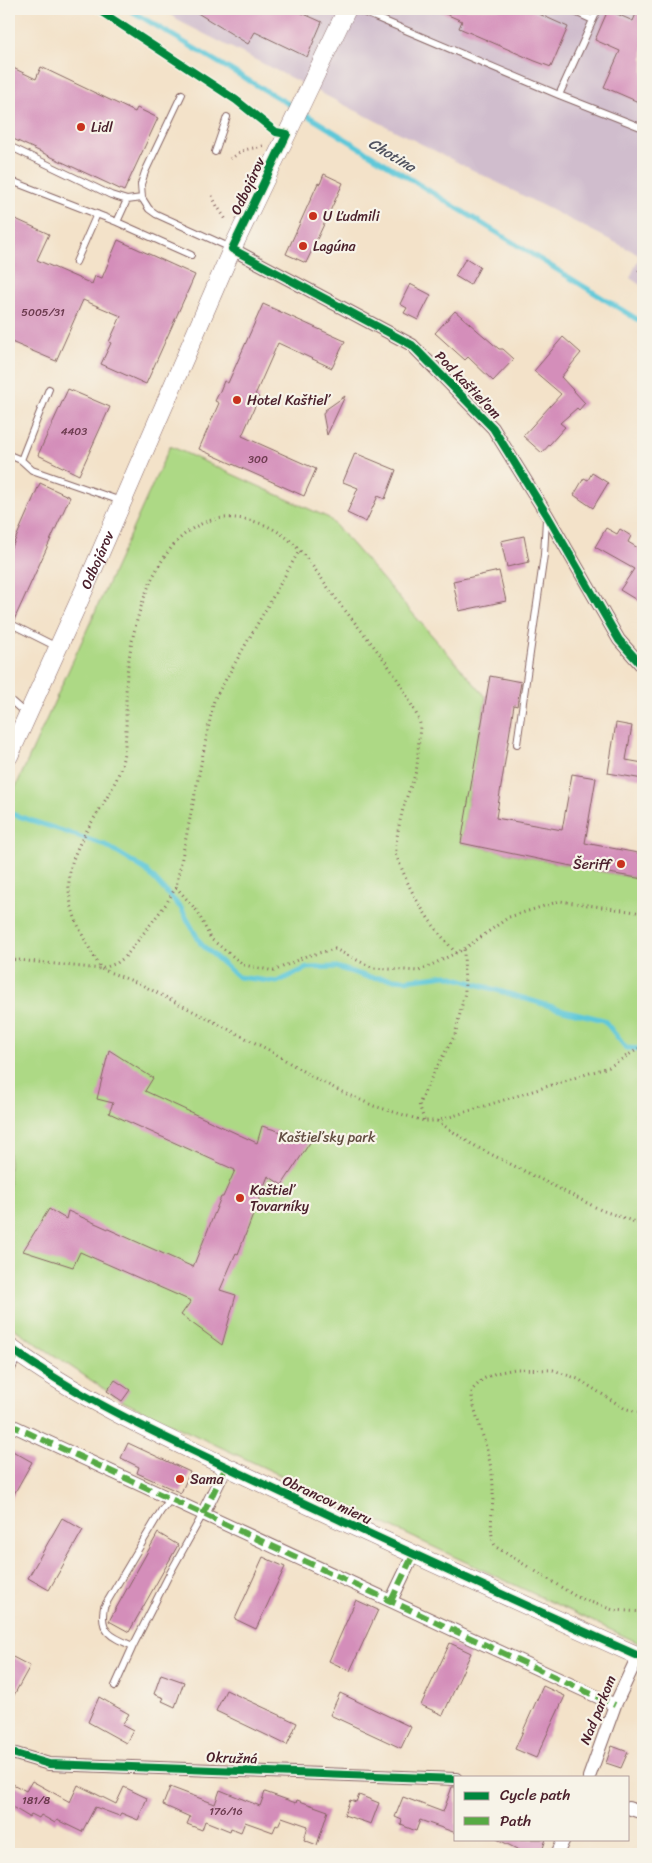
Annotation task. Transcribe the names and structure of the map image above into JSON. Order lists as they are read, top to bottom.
{
  "streets": {
    "main road": ["Odbojárov", "Obrancov mieru"],
    "street": ["Pod kaštieľom", "Nad parkom", "Okružná"]
  },
  "crossings": [
    ["Odbojárov", "Pod kaštieľom"],
    ["Obrancov mieru", "Nad parkom"]
  ],
  "water": ["Chotina"],
  "parks": ["Kaštieľsky park"],
  "places": [
    "Lidl",
    "U Ľudmili",
    "Lagúna",
    "Hotel Kaštieľ",
    "Šeriff",
    "Kaštieľ Tovarníky",
    "Sama"
  ],
  "house_numbers": [
    "5005/31",
    "4403",
    "300",
    "181/8",
    "176/16"
  ],
  "legend": ["Cycle path", "Path"]
}
